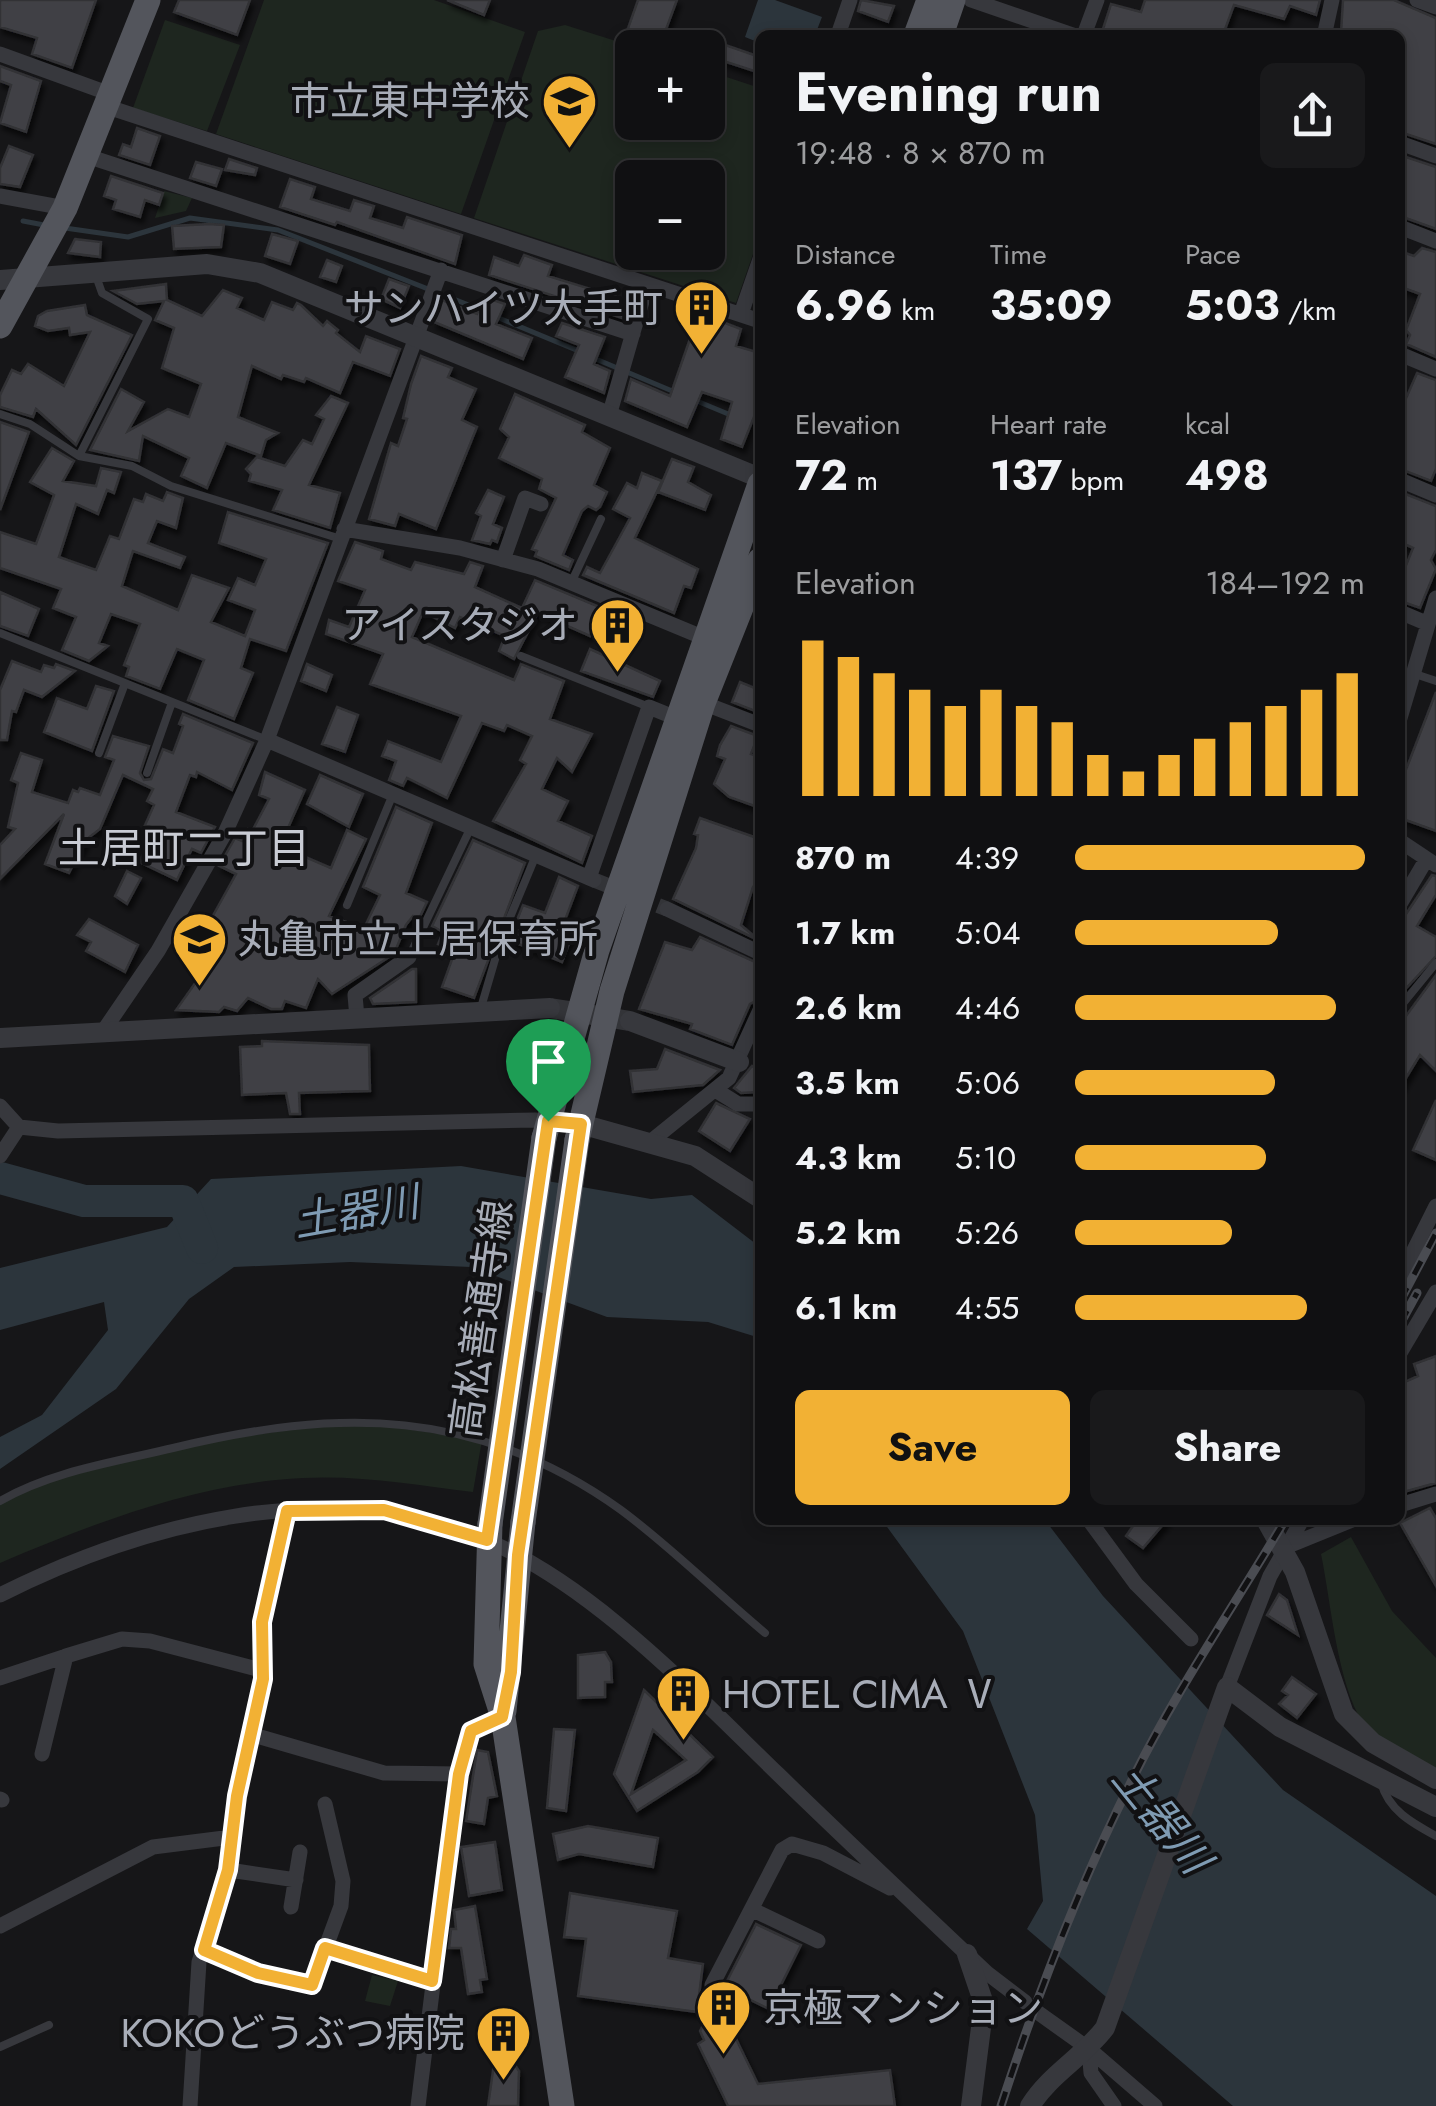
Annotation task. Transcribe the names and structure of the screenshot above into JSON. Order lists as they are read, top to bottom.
{
  "streets": {
    "main road": ["高松善通寺線"]
  },
  "districts": ["土居町二丁目"],
  "water": ["土器川"],
  "places": {
    "school or university": ["市立東中学校", "丸亀市立土居保育所"],
    "building": [
      "サンハイツ大手町",
      "アイスタジオ",
      "HOTEL CIMA Ⅴ",
      "京極マンション",
      "KOKOどうぶつ病院"
    ]
  },
  "page": {
    "map_buttons": ["+", "−"],
    "heading": ["Evening run", "19:48 · 8 × 870 m"],
    "stats": [
      ["Distance", "6.96 km"],
      ["Time", "35:09"],
      ["Pace", "5:03 /km"],
      ["Elevation", "72 m"],
      ["Heart rate", "137 bpm"],
      ["kcal", "498"]
    ],
    "chart": ["Elevation", "184–192 m"],
    "list": [
      {
        "name": "870 m",
        "note": "4:39"
      },
      {
        "name": "1.7 km",
        "note": "5:04"
      },
      {
        "name": "2.6 km",
        "note": "4:46"
      },
      {
        "name": "3.5 km",
        "note": "5:06"
      },
      {
        "name": "4.3 km",
        "note": "5:10"
      },
      {
        "name": "5.2 km",
        "note": "5:26"
      },
      {
        "name": "6.1 km",
        "note": "4:55"
      }
    ],
    "buttons": ["Save", "Share"]
  }
}
